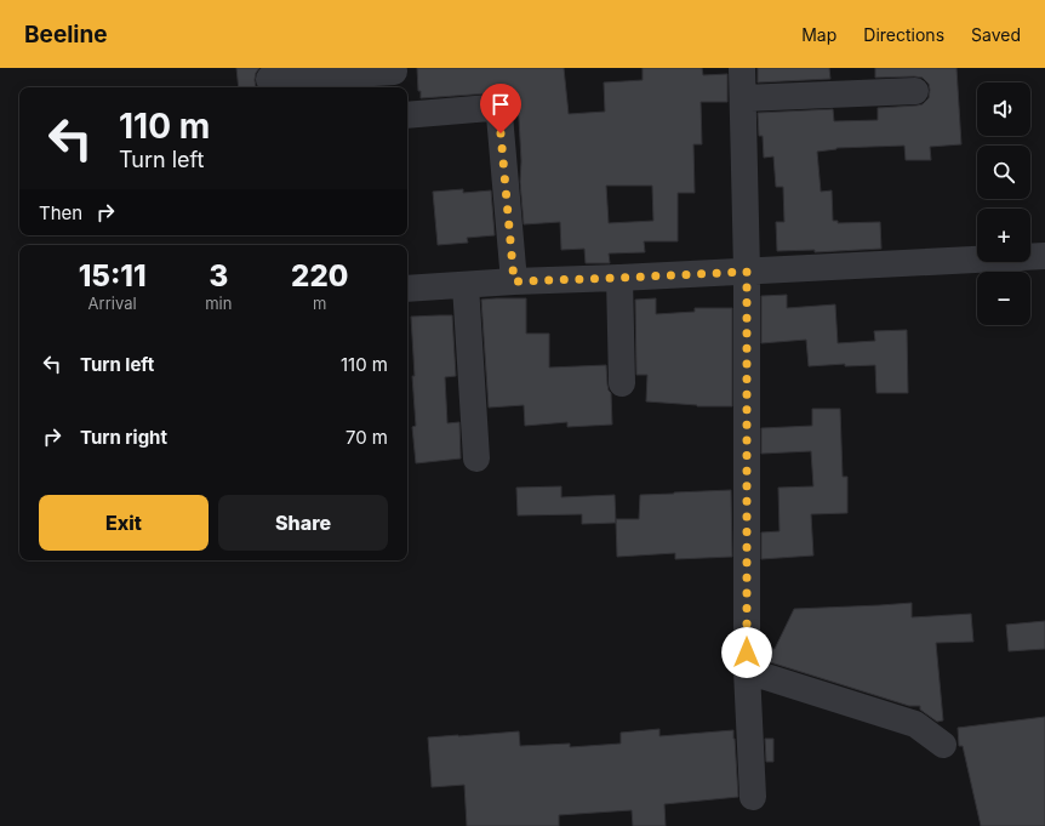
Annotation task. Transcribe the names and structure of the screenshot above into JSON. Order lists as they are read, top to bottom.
{
  "page": {
    "header": "Beeline",
    "nav": ["Map", "Directions", "Saved"],
    "map_buttons": ["+", "−"],
    "turn": ["110 m", "Turn left"],
    "then": "Then",
    "eta": [
      "15:11",
      "Arrival",
      "3",
      "min",
      "220",
      "m"
    ],
    "list": [
      {
        "name": "Turn left",
        "value": "110 m"
      },
      {
        "name": "Turn right",
        "value": "70 m"
      }
    ],
    "buttons": ["Exit", "Share"]
  }
}
